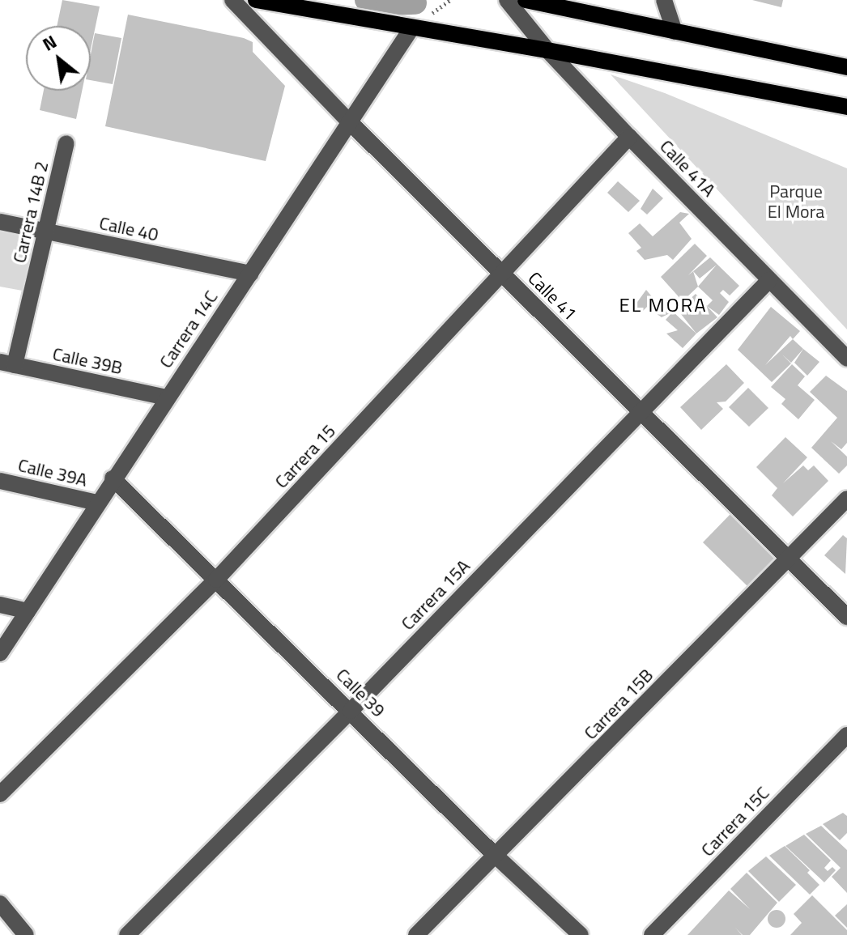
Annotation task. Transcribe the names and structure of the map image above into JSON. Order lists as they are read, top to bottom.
{
  "streets": {
    "street": [
      "Calle 41A",
      "Carrera 14B 2",
      "Calle 40",
      "Calle 41",
      "Carrera 14C",
      "Calle 39B",
      "Carrera 15",
      "Calle 39A",
      "Carrera 15A",
      "Calle 39",
      "Carrera 15B",
      "Carrera 15C"
    ]
  },
  "crossings": [
    ["Calle 41A", "Carrera 15"],
    ["Calle 41A", "Carrera 15A"],
    ["Carrera 14B 2", "Calle 40"],
    ["Carrera 14B 2", "Calle 39B"],
    ["Calle 40", "Carrera 14C"],
    ["Calle 41", "Carrera 14C"],
    ["Calle 41", "Carrera 15"],
    ["Calle 41", "Carrera 15A"],
    ["Calle 41", "Carrera 15B"],
    ["Carrera 14C", "Calle 39B"],
    ["Carrera 14C", "Calle 39A"],
    ["Carrera 14C", "Calle 39"],
    ["Carrera 15", "Calle 39"],
    ["Carrera 15A", "Calle 39"],
    ["Calle 39", "Carrera 15B"]
  ],
  "districts": ["EL MORA"],
  "parks": ["Parque El Mora"],
  "north": "top left"
}
